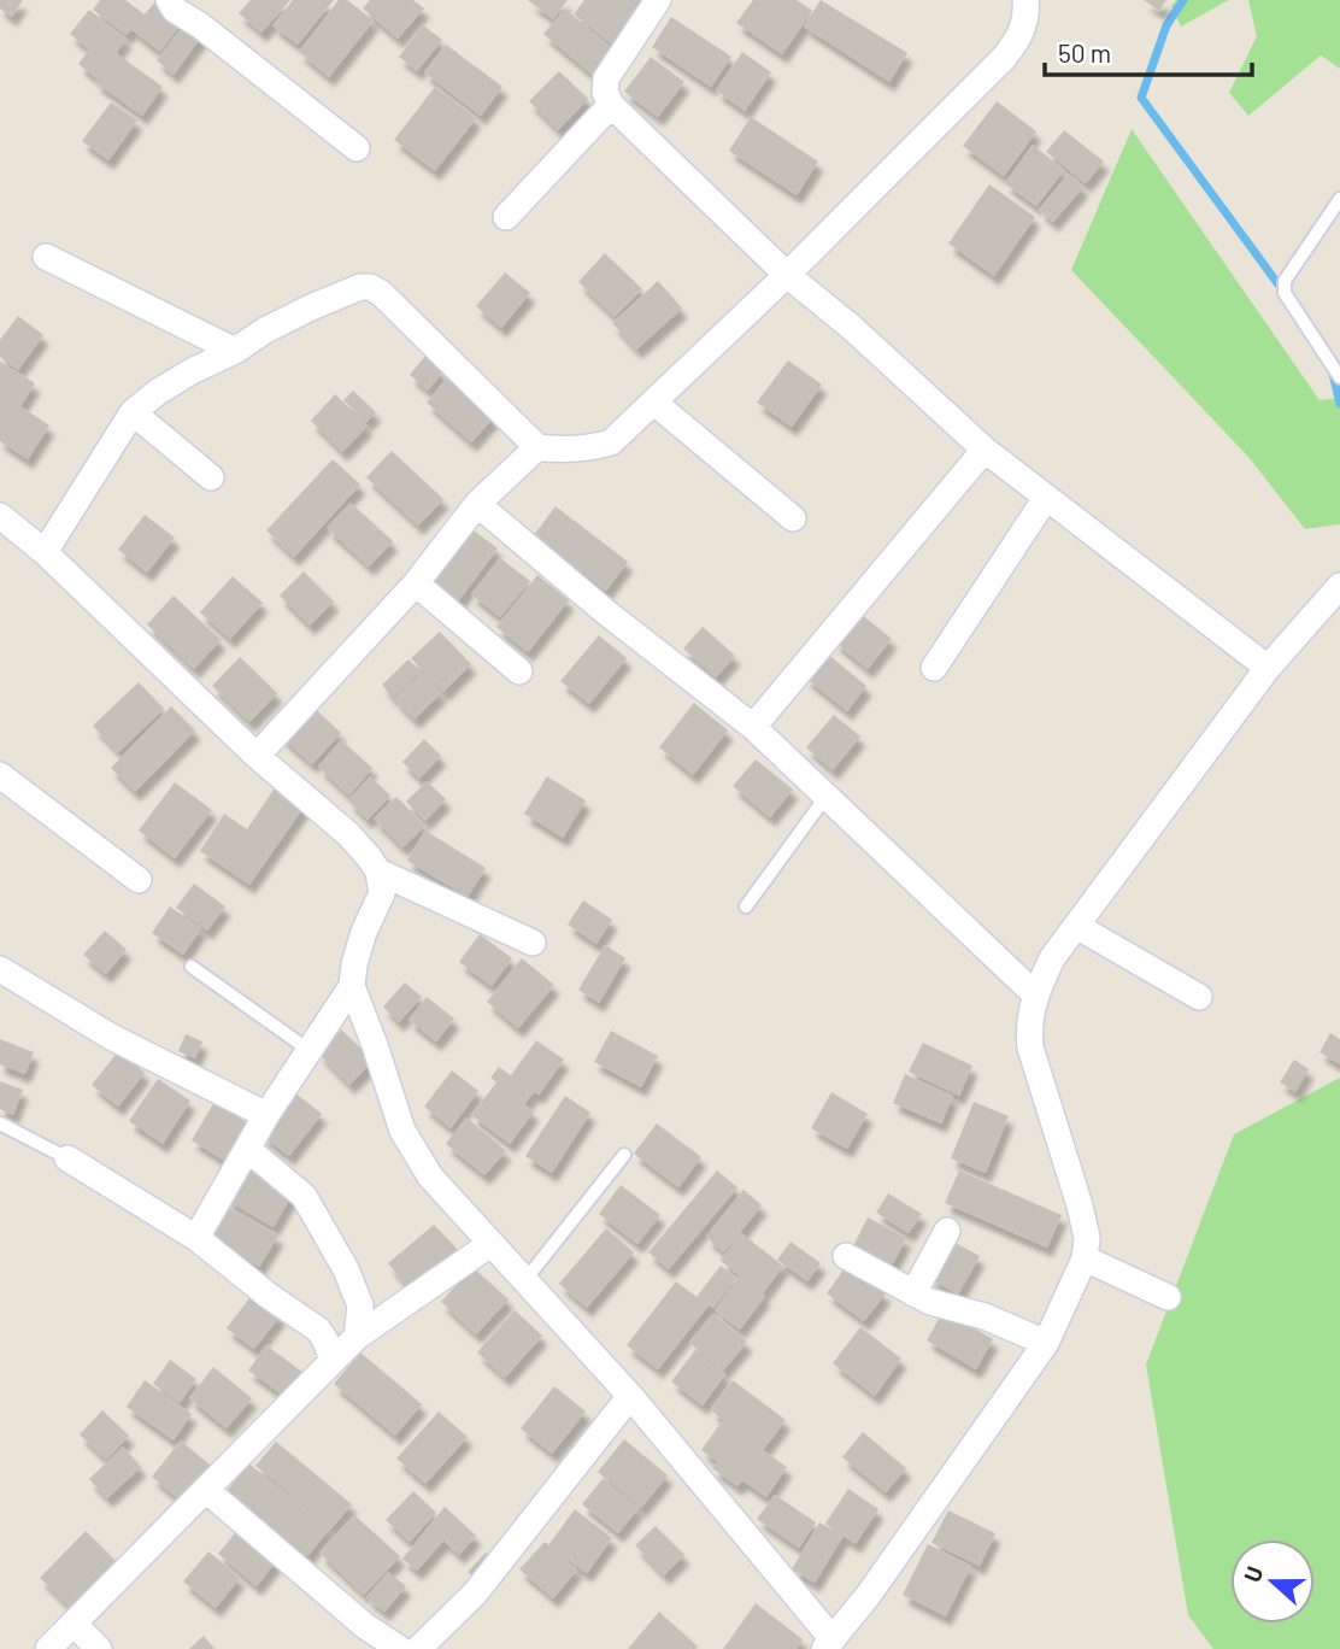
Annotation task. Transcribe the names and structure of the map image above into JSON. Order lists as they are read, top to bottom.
{
  "scale_bar": "50 m",
  "north": "left"
}
